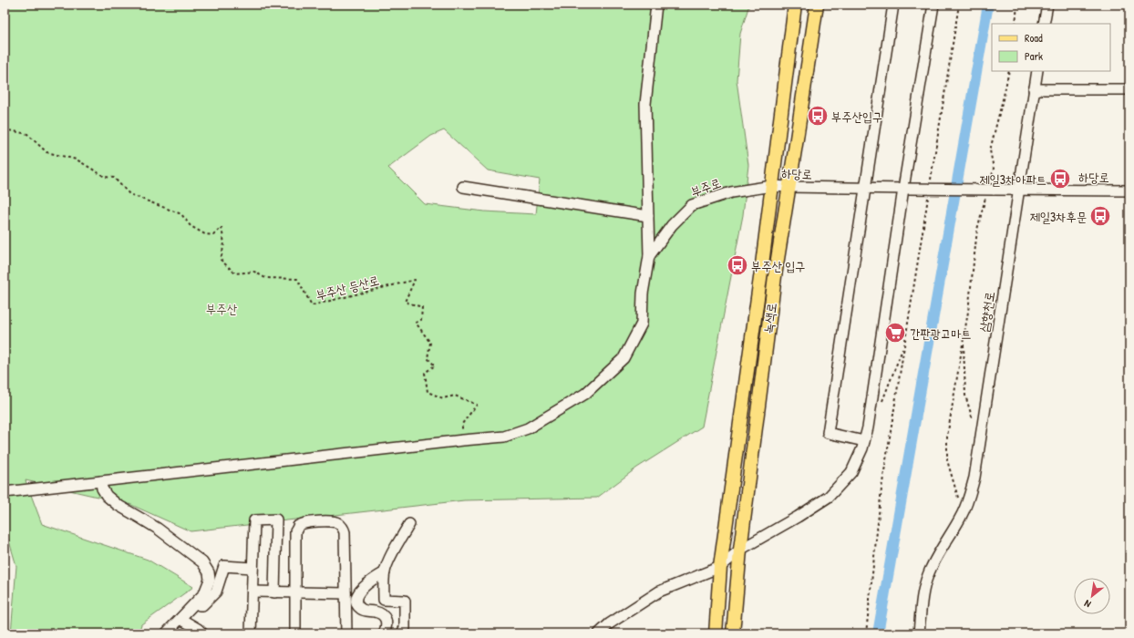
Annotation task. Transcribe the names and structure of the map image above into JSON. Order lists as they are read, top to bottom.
{
  "streets": {
    "main road": ["녹색로"],
    "street": ["하당로", "부주로", "삼향천로"],
    "path": ["부주산 등산로"]
  },
  "crossings": [
    ["하당로", "부주로"],
    ["하당로", "삼향천로"],
    ["하당로", "녹색로"],
    ["부주로", "녹색로"]
  ],
  "parks": ["부주산"],
  "places": {
    "bus stop": [
      "부주산입구",
      "제일3차아파트",
      "제일3차후문",
      "부주산 입구"
    ],
    "supermarket": ["간판광고마트"]
  },
  "legend": ["Road", "Park"],
  "north": "bottom left"
}
